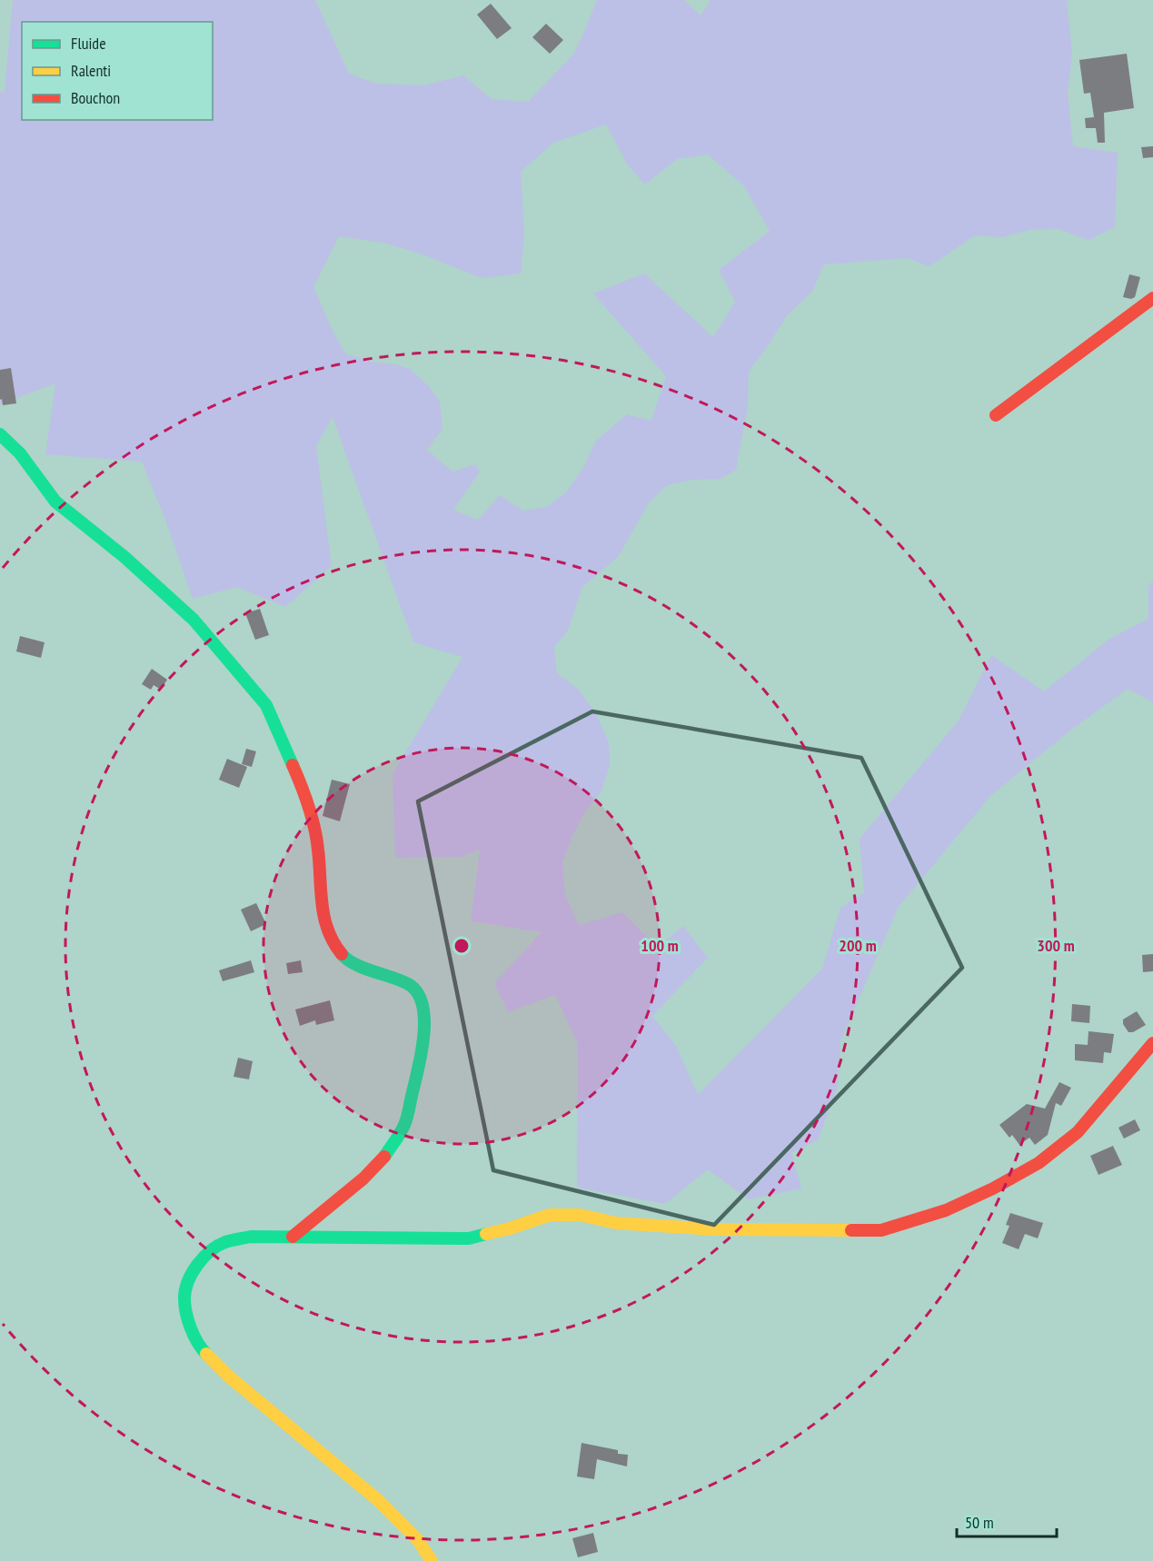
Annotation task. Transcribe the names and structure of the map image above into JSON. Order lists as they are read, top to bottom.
{
  "legend": ["Fluide", "Ralenti", "Bouchon"],
  "scale_bar": "50 m",
  "rings": ["100 m", "200 m", "300 m"]
}
